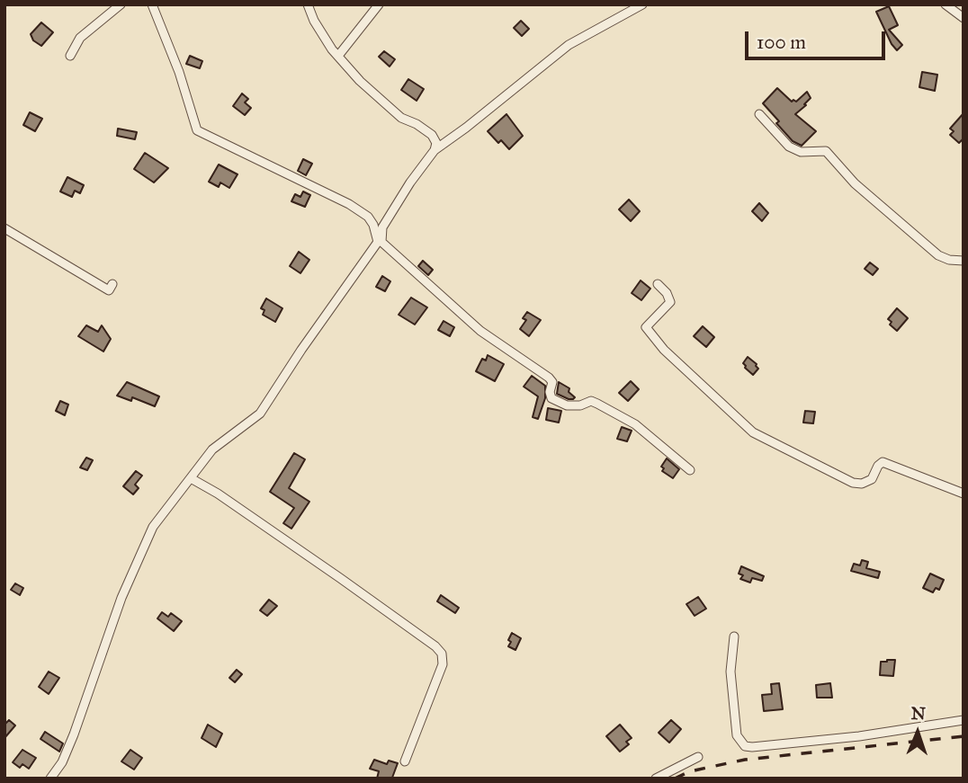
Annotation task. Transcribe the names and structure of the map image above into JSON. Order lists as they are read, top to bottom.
{
  "scale_bar": "100 m",
  "north": "top"
}
